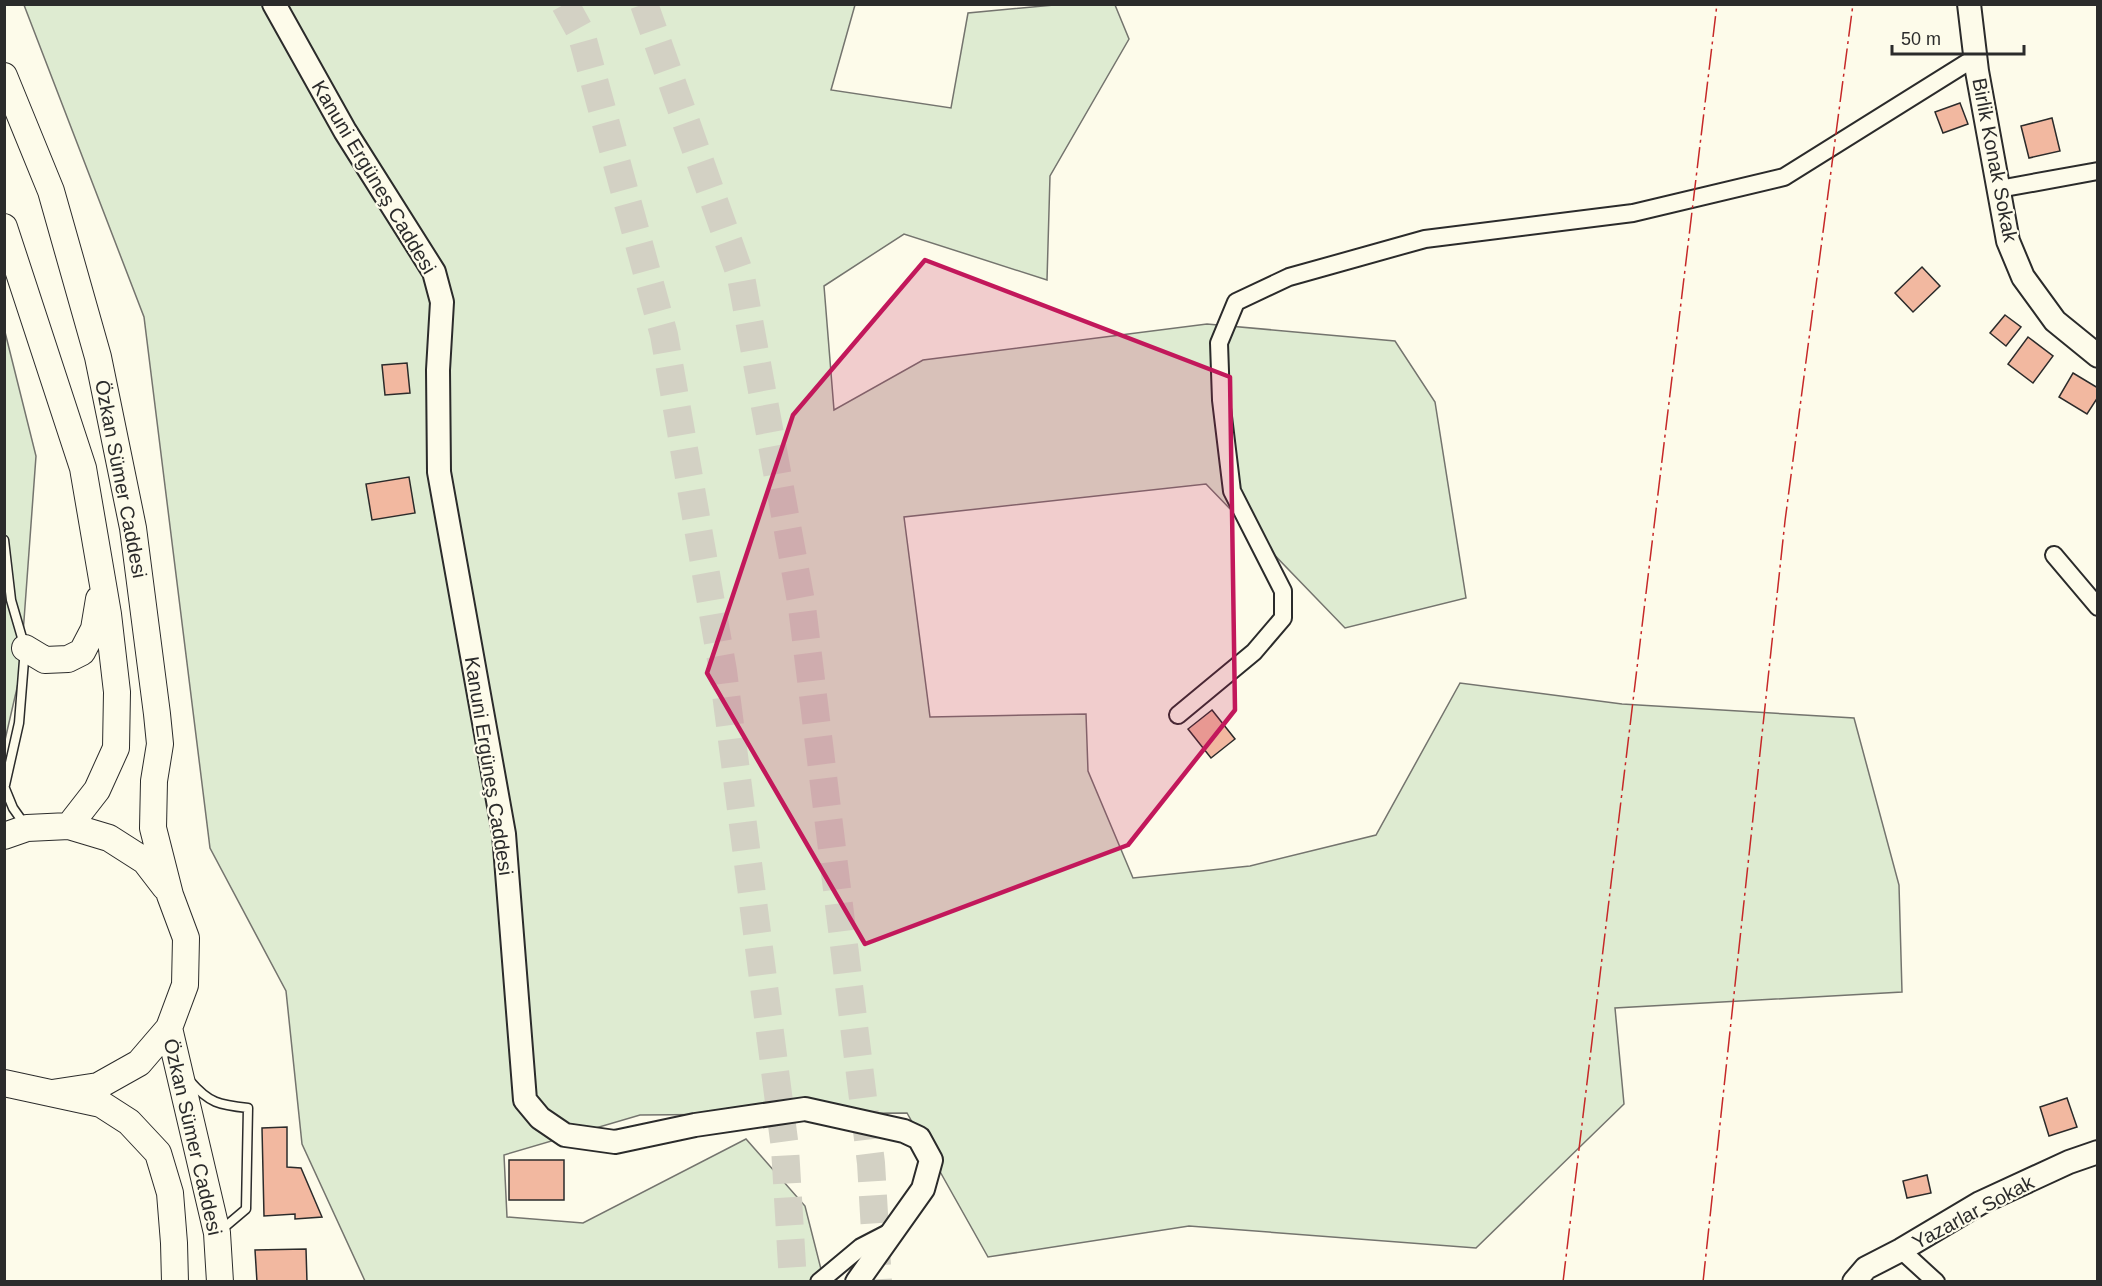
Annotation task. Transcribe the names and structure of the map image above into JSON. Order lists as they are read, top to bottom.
{
  "streets": {
    "main road": ["Özkan Sümer Caddesi"],
    "street": ["Birlik Konak Sokak", "Kanuni Ergüneş Caddesi", "Yazarlar Sokak"]
  },
  "scale_bar": "50 m"
}
